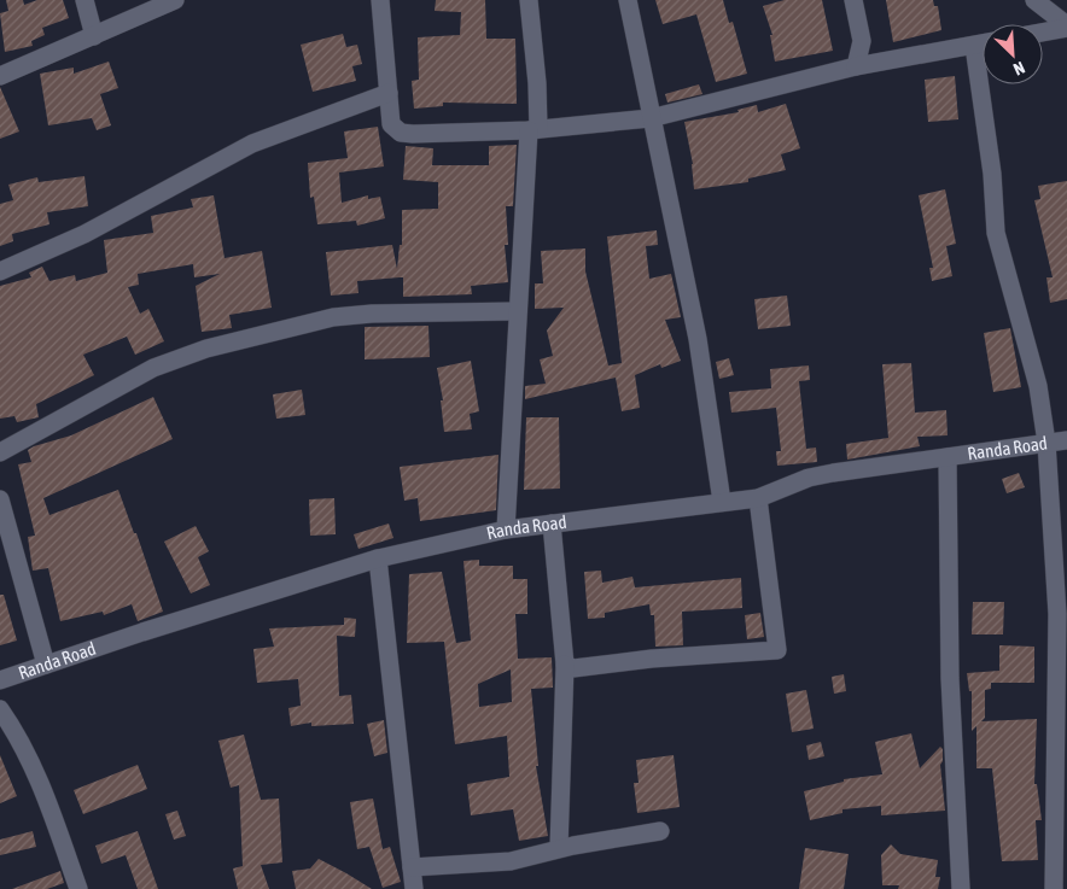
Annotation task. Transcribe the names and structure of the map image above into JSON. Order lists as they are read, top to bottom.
{
  "streets": {
    "street": ["Randa Road"]
  },
  "north": "bottom right"
}
